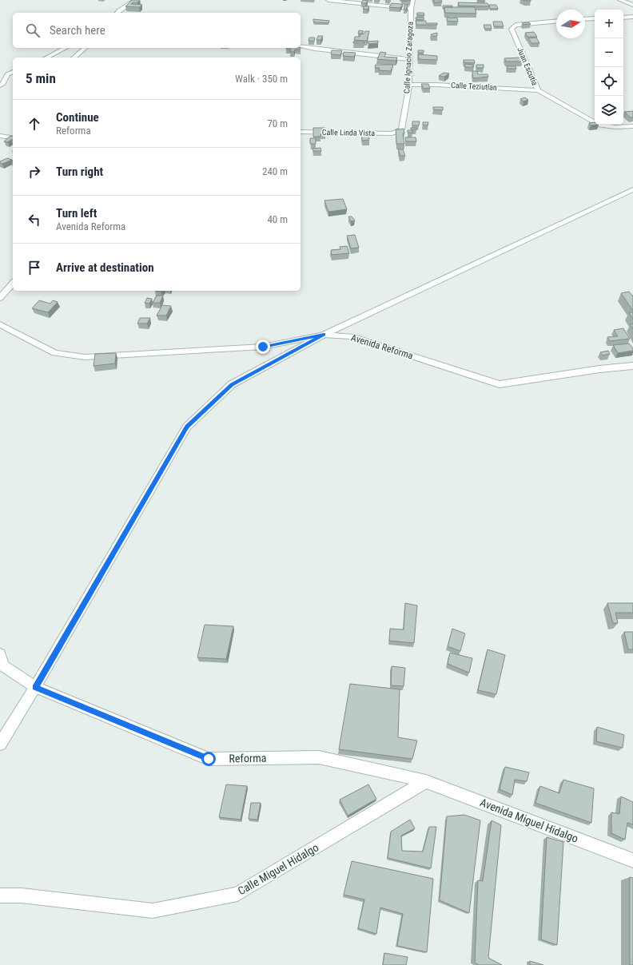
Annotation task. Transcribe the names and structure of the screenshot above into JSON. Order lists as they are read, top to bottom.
{
  "streets": {
    "street": [
      "Calle Ignacio Zaragoza",
      "Juan Escutia",
      "Calle Teziutlan",
      "Calle Linda Vista",
      "Avenida Reforma",
      "Reforma",
      "Avenida Miguel Hidalgo",
      "Calle Miguel Hidalgo"
    ]
  },
  "crossings": [
    ["Calle Ignacio Zaragoza", "Calle Teziutlan"],
    ["Calle Ignacio Zaragoza", "Calle Linda Vista"],
    ["Juan Escutia", "Calle Teziutlan"],
    ["Reforma", "Avenida Miguel Hidalgo"],
    ["Reforma", "Calle Miguel Hidalgo"],
    ["Avenida Miguel Hidalgo", "Calle Miguel Hidalgo"]
  ],
  "north": "right",
  "page": {
    "map_buttons": ["+", "−"],
    "search": "Search here",
    "heading": ["5 min", "Walk · 350 m"],
    "list": [
      ["Continue", "Reforma", "70 m"],
      ["Turn right", "240 m"],
      ["Turn left", "Avenida Reforma", "40 m"],
      "Arrive at destination"
    ]
  }
}
